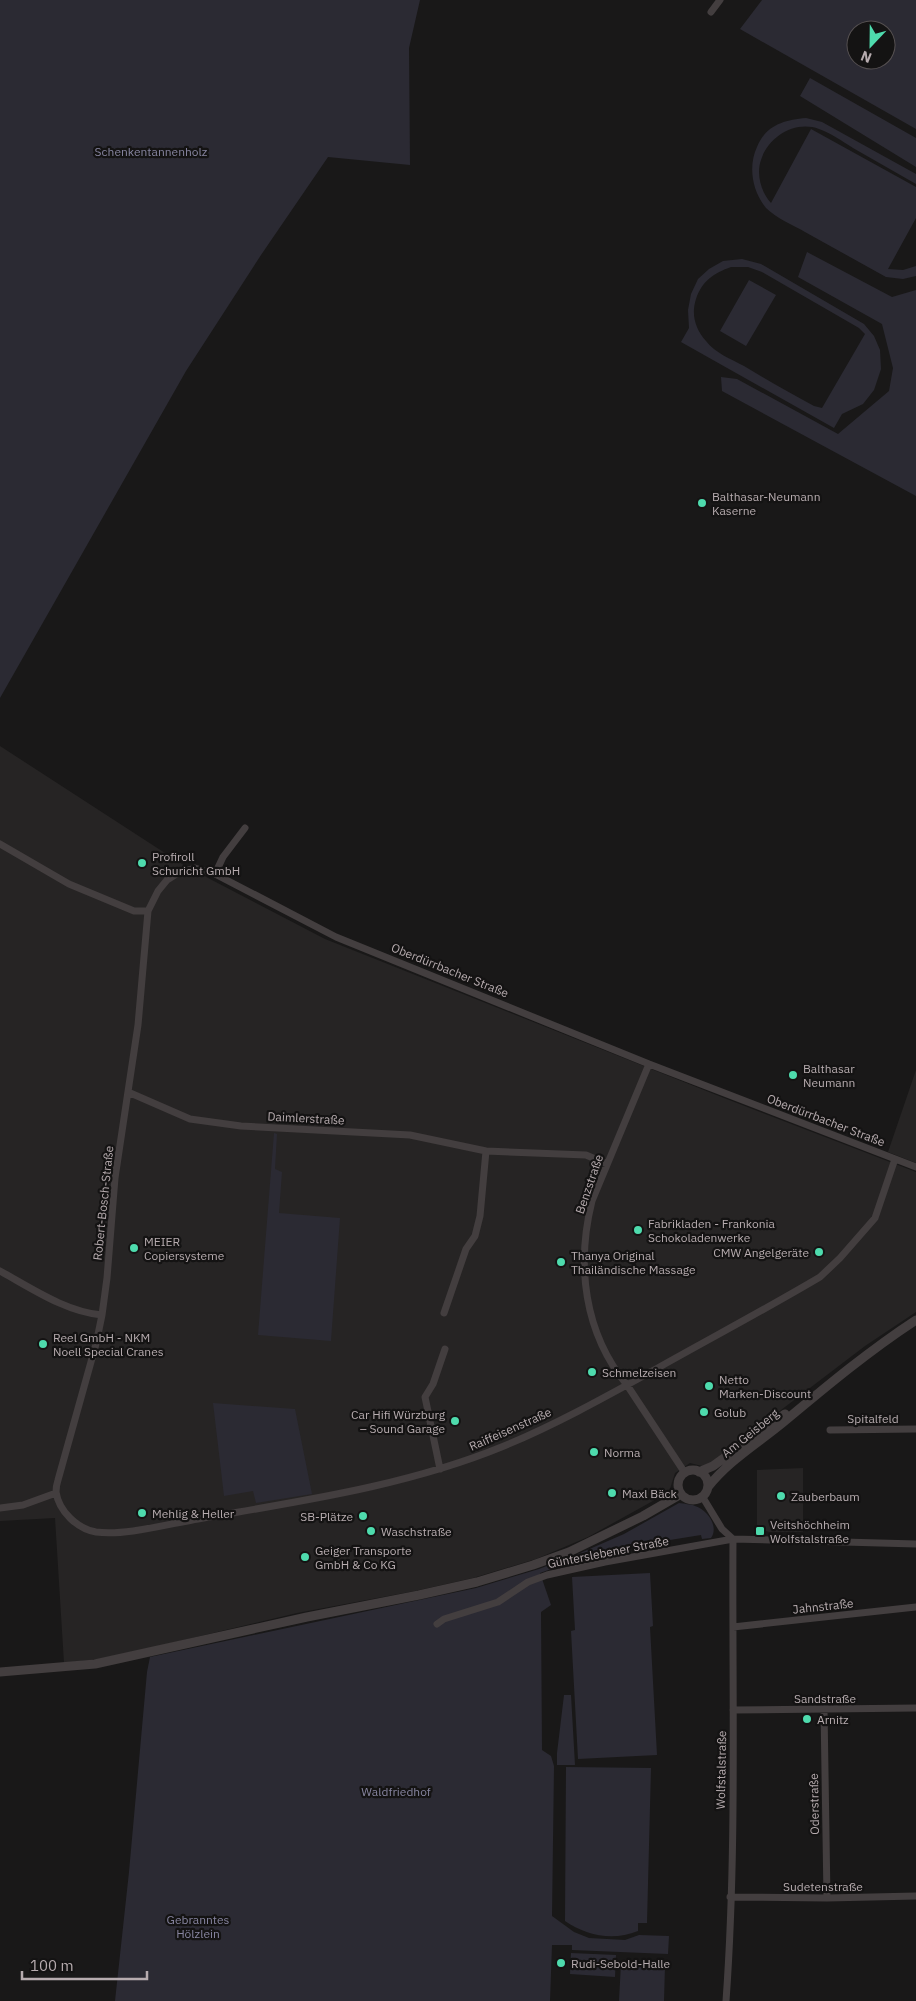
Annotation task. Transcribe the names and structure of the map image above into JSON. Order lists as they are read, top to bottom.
{
  "streets": {
    "street": [
      "Oberdürrbacher Straße",
      "Daimlerstraße",
      "Benzstraße",
      "Robert-Bosch-Straße",
      "Spitalfeld",
      "Raiffeisenstraße",
      "Am Geisberg",
      "Günterslebener Straße",
      "Jahnstraße",
      "Sandstraße",
      "Wolfstalstraße",
      "Oderstraße",
      "Sudetenstraße"
    ]
  },
  "crossings": [
    ["Oberdürrbacher Straße", "Benzstraße"],
    ["Oberdürrbacher Straße", "Robert-Bosch-Straße"],
    ["Oberdürrbacher Straße", "Raiffeisenstraße"],
    ["Daimlerstraße", "Benzstraße"],
    ["Daimlerstraße", "Robert-Bosch-Straße"],
    ["Benzstraße", "Raiffeisenstraße"],
    ["Benzstraße", "Am Geisberg"],
    ["Robert-Bosch-Straße", "Raiffeisenstraße"],
    ["Günterslebener Straße", "Wolfstalstraße"],
    ["Jahnstraße", "Wolfstalstraße"],
    ["Sandstraße", "Wolfstalstraße"],
    ["Sandstraße", "Oderstraße"],
    ["Wolfstalstraße", "Sudetenstraße"],
    ["Oderstraße", "Sudetenstraße"]
  ],
  "parks": ["Schenkentannenholz", "Waldfriedhof", "Gebranntes Hölzlein"],
  "places": {
    "other": [
      "Balthasar-Neumann Kaserne",
      "Profiroll Schuricht GmbH",
      "Balthasar Neumann",
      "Fabrikladen - Frankonia Schokoladenwerke",
      "MEIER Copiersysteme",
      "CMW Angelgeräte",
      "Thanya Original Thailändische Massage",
      "Reel GmbH - NKM Noell Special Cranes",
      "Schmelzeisen",
      "Netto Marken-Discount",
      "Golub",
      "Car Hifi Würzburg – Sound Garage",
      "Norma",
      "Maxl Bäck",
      "Zauberbaum",
      "Mehlig & Heller",
      "SB-Plätze",
      "Waschstraße",
      "Geiger Transporte GmbH & Co KG",
      "Arnitz",
      "Rudi-Sebold-Halle"
    ],
    "transit": ["Veitshöchheim Wolfstalstraße"]
  },
  "scale_bar": "100 m",
  "north": "bottom"
}
